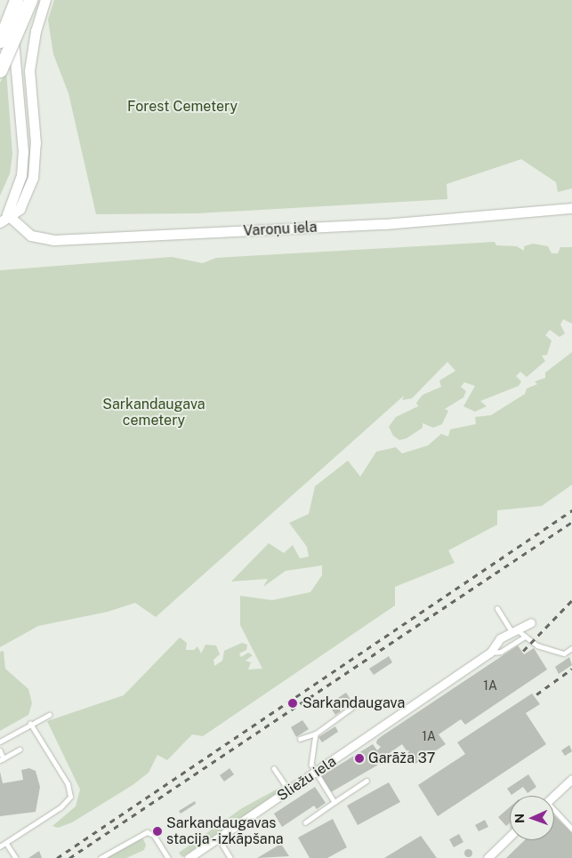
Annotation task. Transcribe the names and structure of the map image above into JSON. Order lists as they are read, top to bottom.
{
  "streets": {
    "street": ["Varoņu iela", "Sliežu iela"]
  },
  "parks": ["Forest Cemetery", "Sarkandaugava cemetery"],
  "places": ["Sarkandaugava", "Garāža 37", "Sarkandaugavas stacija - izkāpšana"],
  "house_numbers": ["1A", "1A"],
  "north": "left"
}
